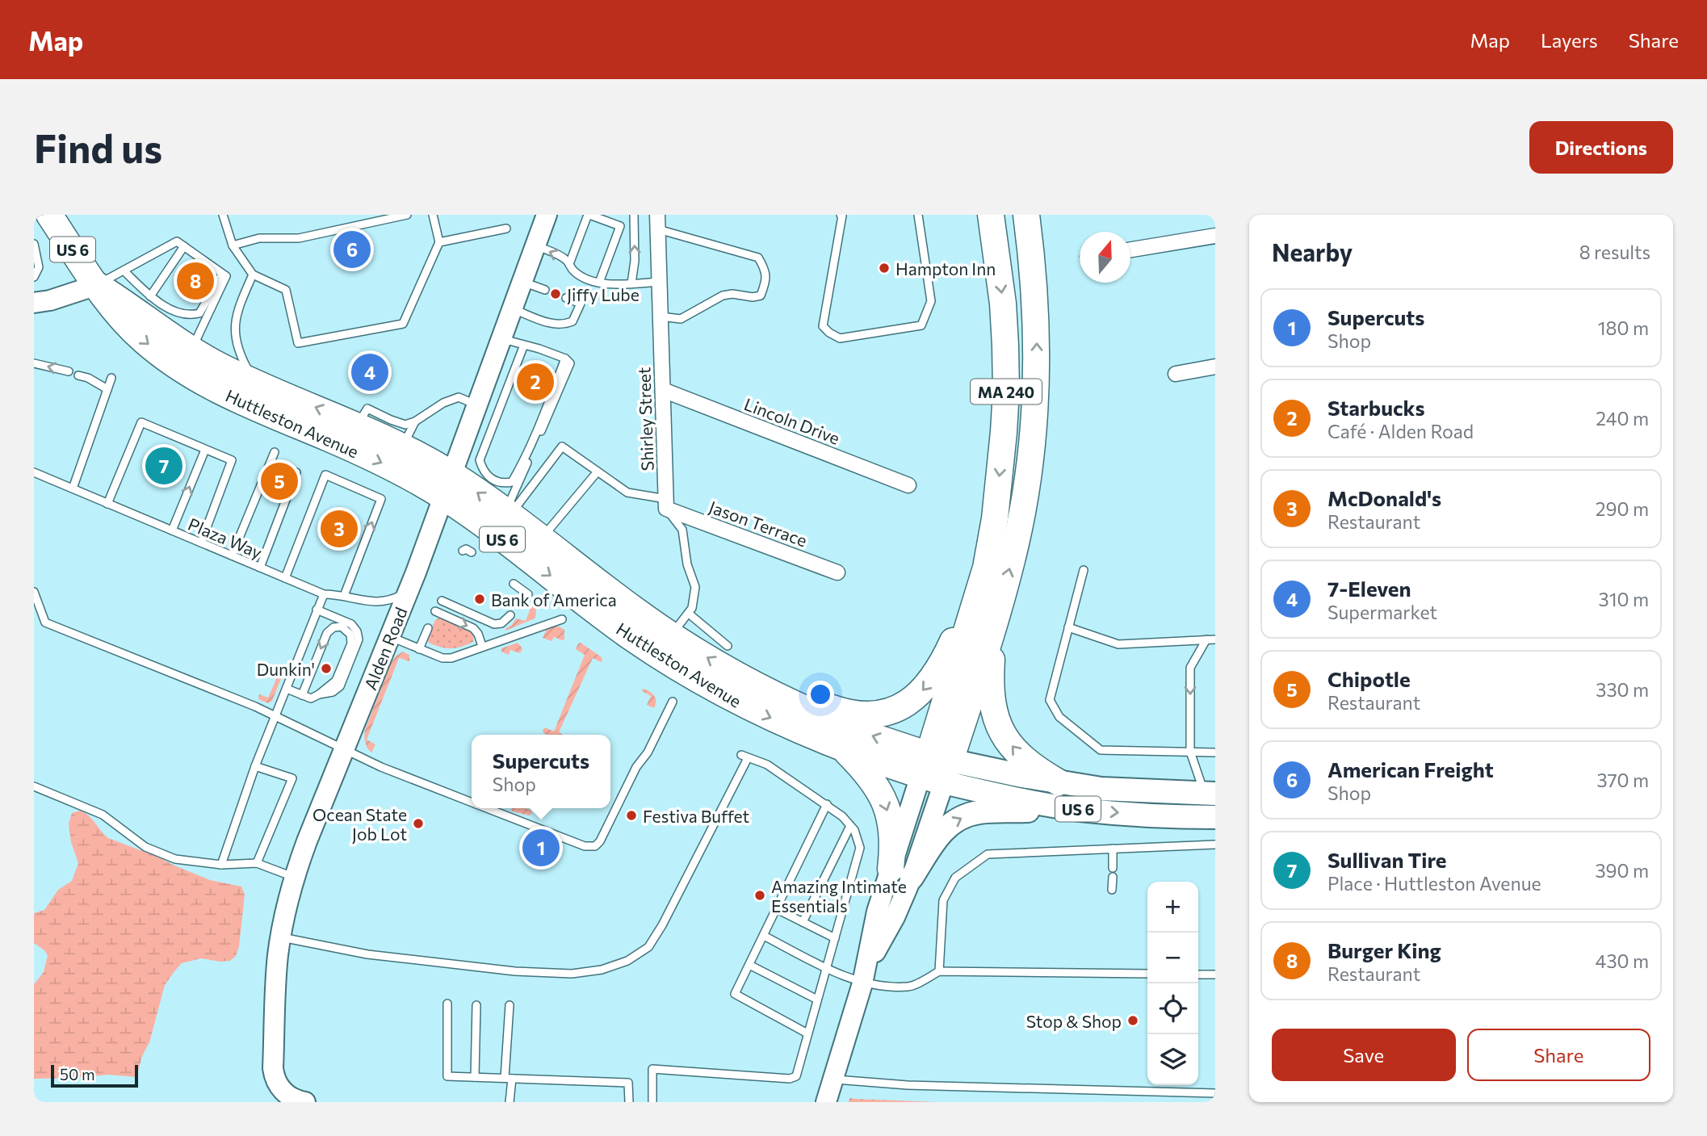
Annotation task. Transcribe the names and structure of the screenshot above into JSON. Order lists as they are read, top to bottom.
{
  "streets": {
    "highway": ["US 6", "MA 240", "Huttleston Avenue"],
    "main road": ["Alden Road"],
    "street": ["Shirley Street", "Lincoln Drive", "Jason Terrace"],
    "lane": ["Plaza Way"]
  },
  "crossings": [
    ["MA 240", "Huttleston Avenue"],
    ["Shirley Street", "Lincoln Drive"],
    ["Shirley Street", "Jason Terrace"],
    ["Huttleston Avenue", "Alden Road"],
    ["Plaza Way", "Alden Road"]
  ],
  "places": [
    "Hampton Inn",
    "Jiffy Lube",
    "Bank of America",
    "Dunkin'",
    "Festiva Buffet",
    "Ocean State Job Lot",
    "Amazing Intimate Essentials",
    "Stop & Shop"
  ],
  "scale_bar": "50 m",
  "north": "top",
  "page": {
    "header": "Map",
    "nav": ["Map", "Layers", "Share"],
    "buttons": [
      "Directions",
      ["Save", "Share"]
    ],
    "title": "Find us",
    "heading": ["Nearby", "8 results"],
    "pins": [
      "6",
      "8",
      "4",
      "2",
      "7",
      "5",
      "3",
      "1"
    ],
    "list": [
      {
        "mark": "1",
        "name": "Supercuts",
        "note": "Shop",
        "value": "180 m"
      },
      {
        "mark": "2",
        "name": "Starbucks",
        "note": "Café · Alden Road",
        "value": "240 m"
      },
      {
        "mark": "3",
        "name": "McDonald's",
        "note": "Restaurant",
        "value": "290 m"
      },
      {
        "mark": "4",
        "name": "7-Eleven",
        "note": "Supermarket",
        "value": "310 m"
      },
      {
        "mark": "5",
        "name": "Chipotle",
        "note": "Restaurant",
        "value": "330 m"
      },
      {
        "mark": "6",
        "name": "American Freight",
        "note": "Shop",
        "value": "370 m"
      },
      {
        "mark": "7",
        "name": "Sullivan Tire",
        "note": "Place · Huttleston Avenue",
        "value": "390 m"
      },
      {
        "mark": "8",
        "name": "Burger King",
        "note": "Restaurant",
        "value": "430 m"
      }
    ],
    "popup": ["Supercuts", "Shop"],
    "map_buttons": ["+", "−"],
    "scale": "50 m"
  }
}
